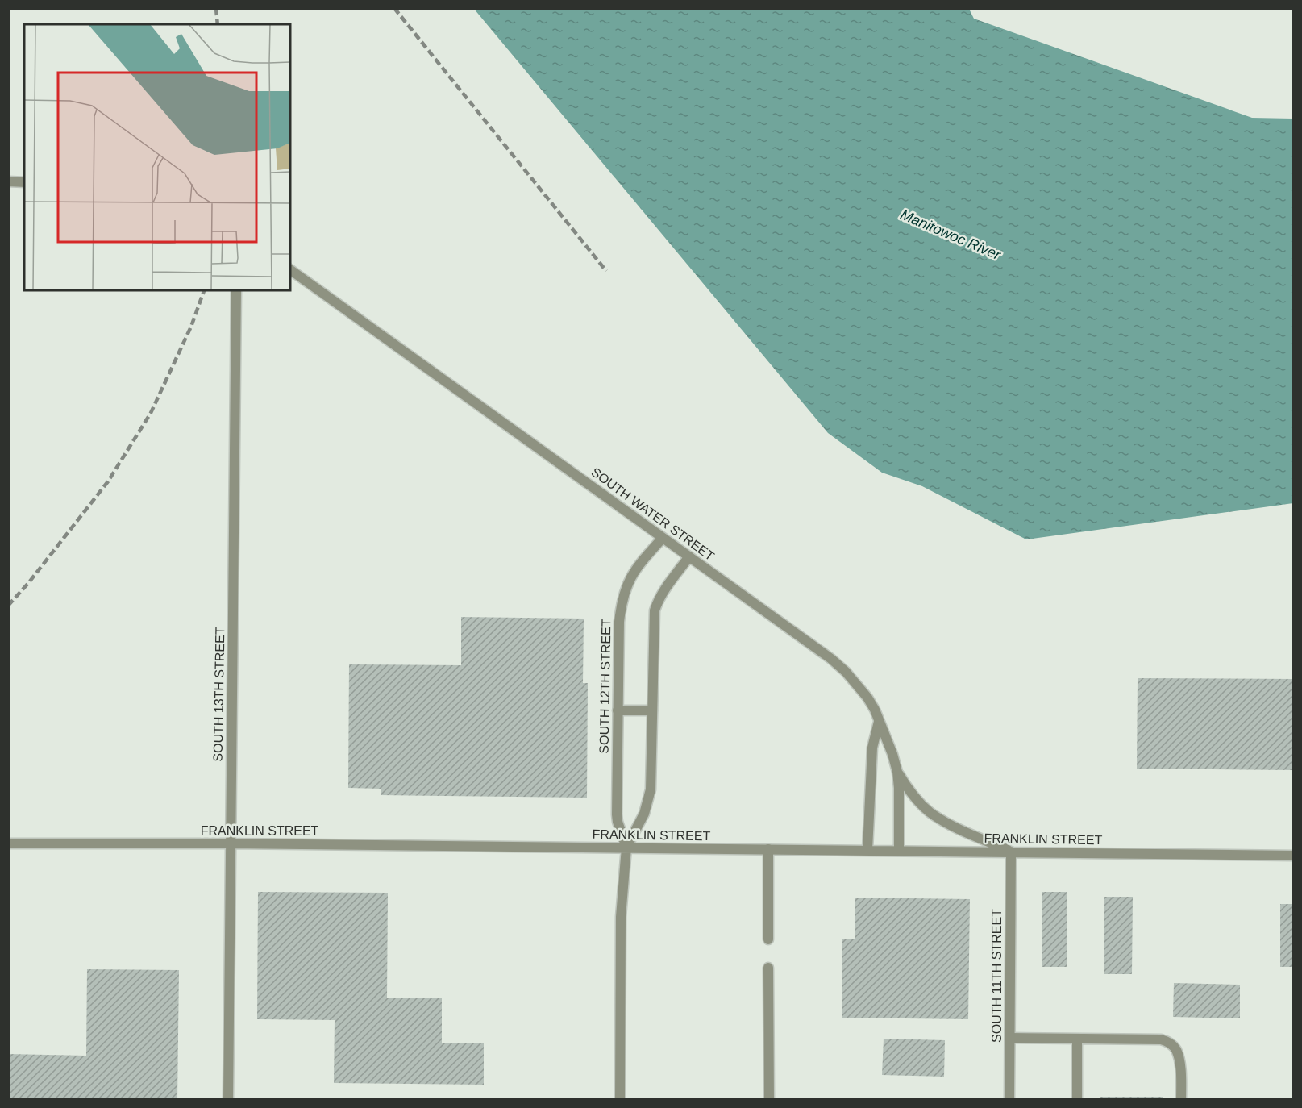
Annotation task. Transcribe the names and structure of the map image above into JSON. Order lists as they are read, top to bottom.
{
  "streets": {
    "street": [
      "SOUTH WATER STREET",
      "SOUTH 12TH STREET",
      "SOUTH 13TH STREET",
      "FRANKLIN STREET",
      "SOUTH 11TH STREET"
    ]
  },
  "crossings": [
    ["SOUTH WATER STREET", "SOUTH 12TH STREET"],
    ["SOUTH 12TH STREET", "FRANKLIN STREET"],
    ["SOUTH 13TH STREET", "FRANKLIN STREET"],
    ["FRANKLIN STREET", "SOUTH 11TH STREET"]
  ],
  "water": ["Manitowoc River"]
}
